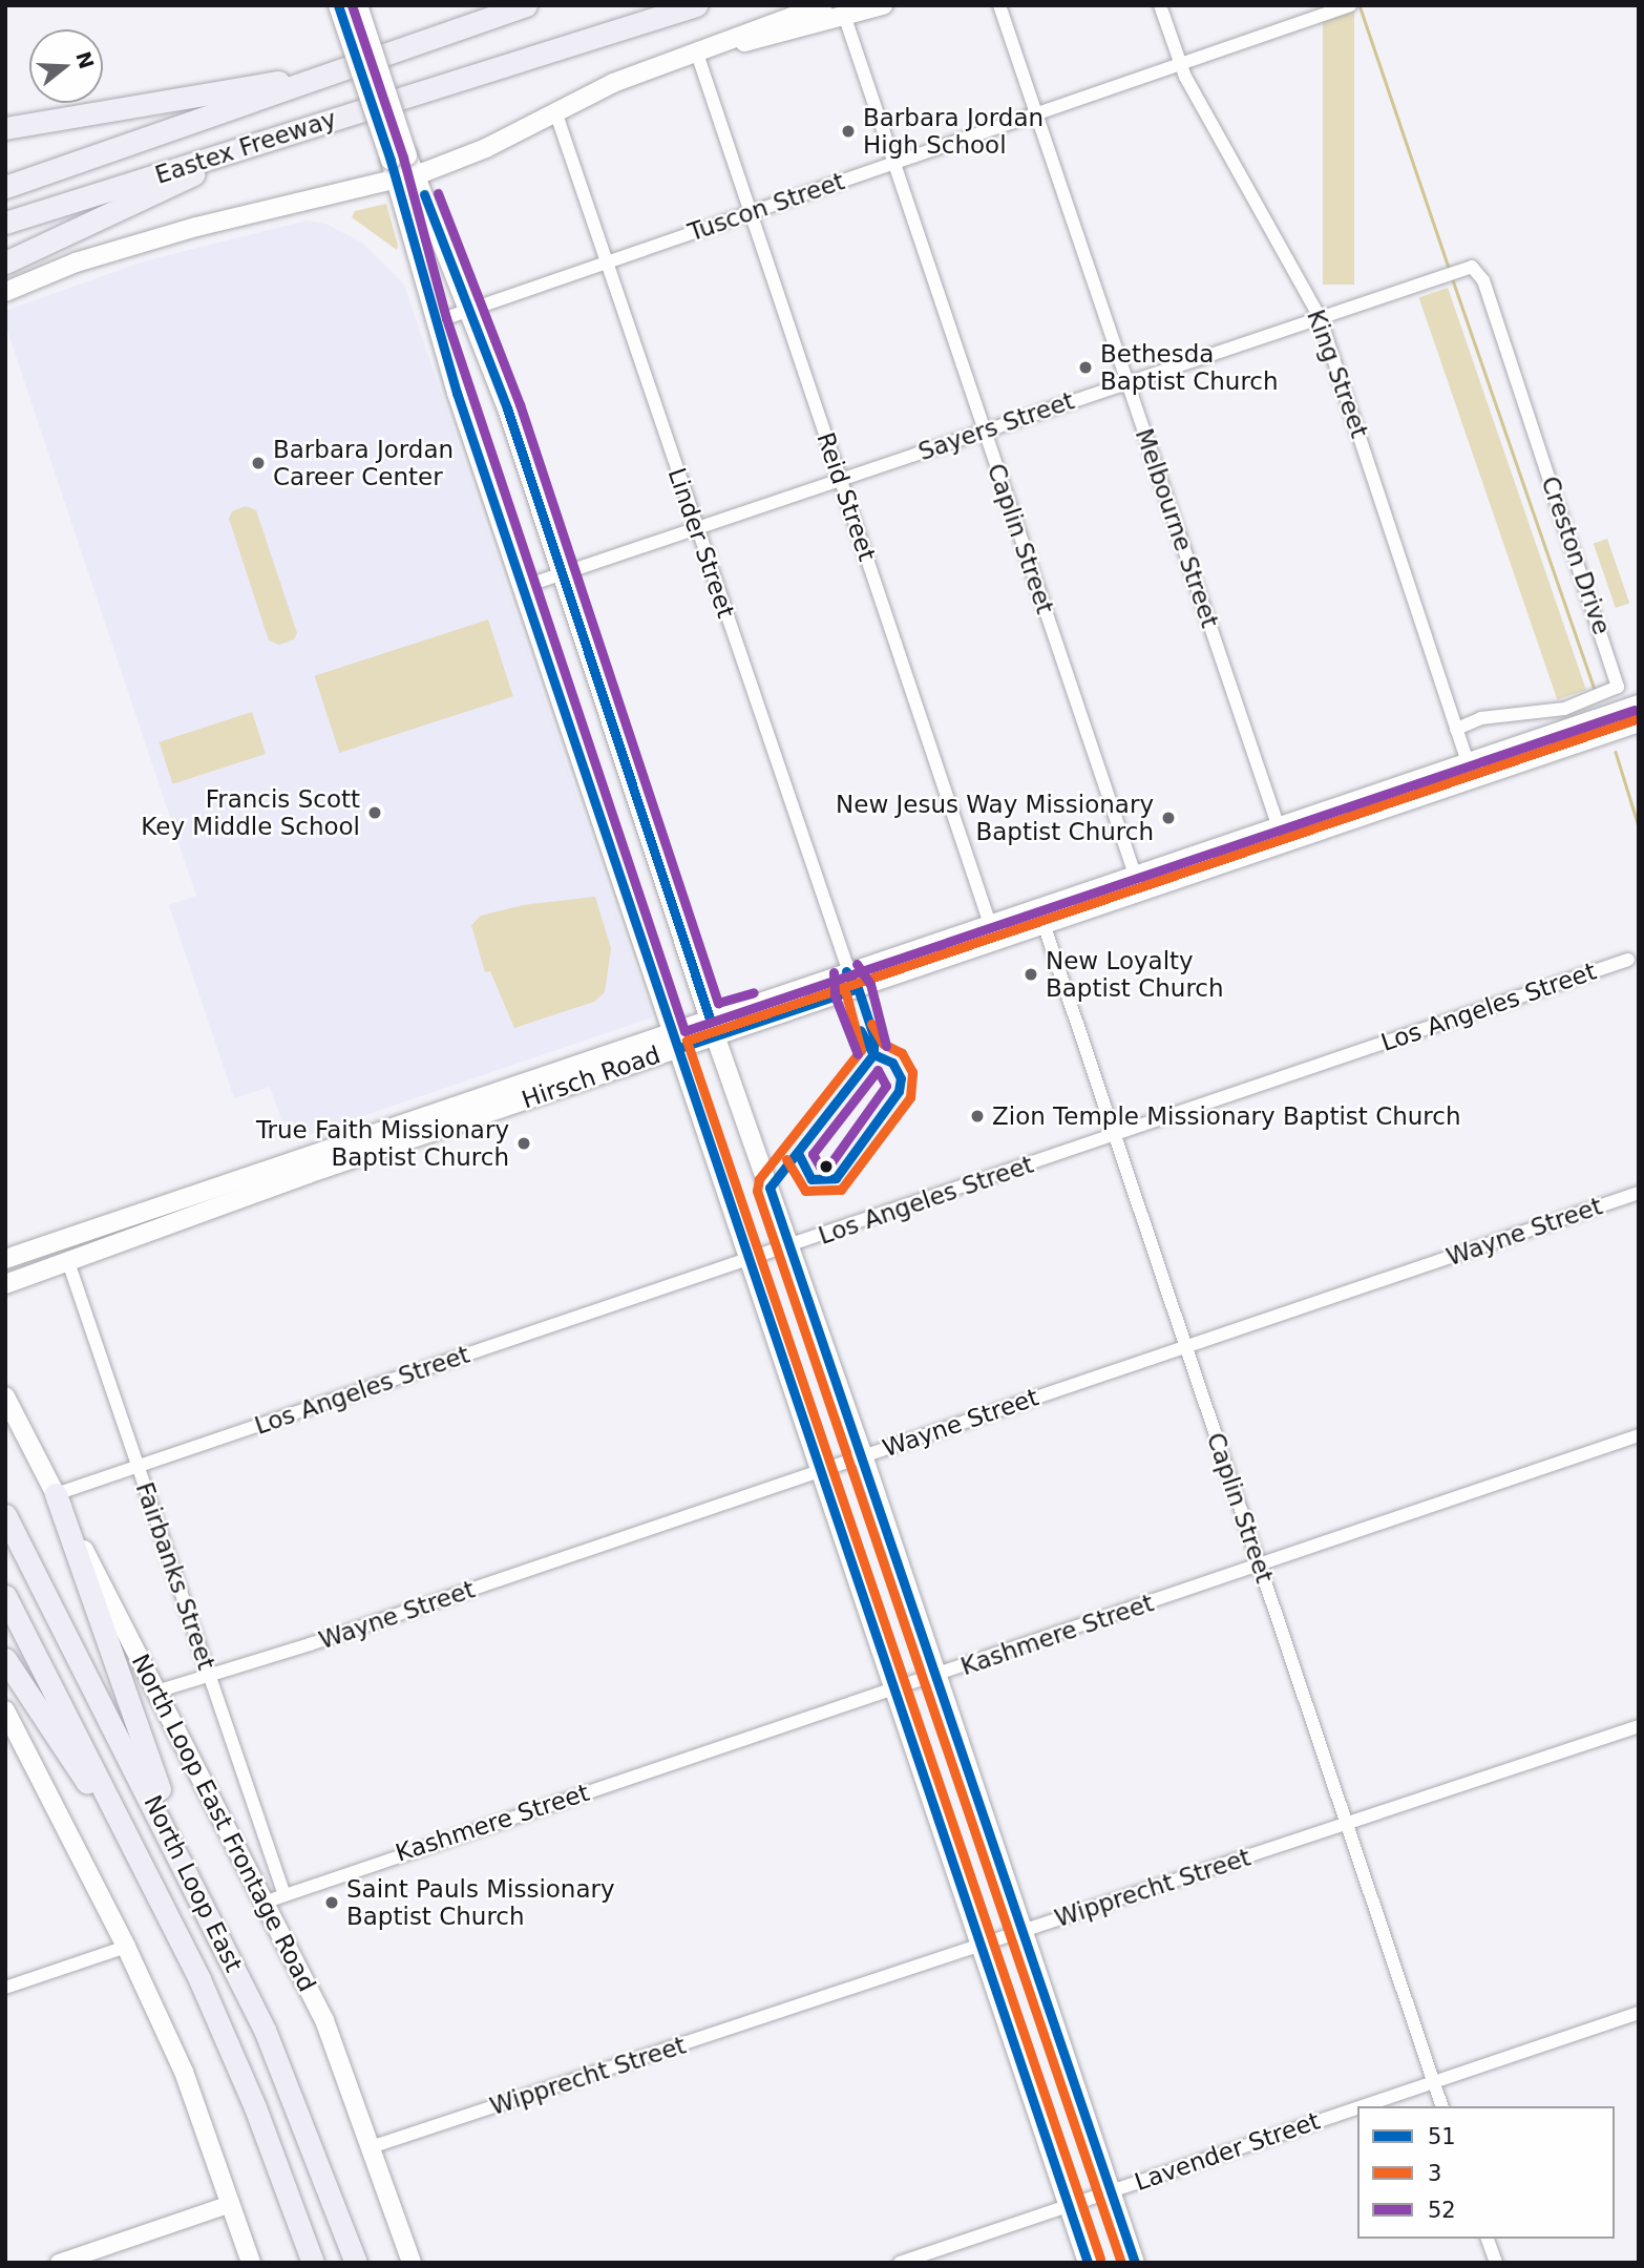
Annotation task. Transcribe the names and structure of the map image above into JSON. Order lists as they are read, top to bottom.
{
  "streets": {
    "highway": ["Eastex Freeway", "North Loop East"],
    "main road": ["Hirsch Road", "North Loop East Frontage Road"],
    "street": [
      "Tuscon Street",
      "King Street",
      "Sayers Street",
      "Reid Street",
      "Melbourne Street",
      "Caplin Street",
      "Linder Street",
      "Creston Drive",
      "Los Angeles Street",
      "Wayne Street",
      "Fairbanks Street",
      "Kashmere Street",
      "Wipprecht Street",
      "Lavender Street"
    ]
  },
  "crossings": [
    ["Tuscon Street", "King Street"],
    ["Tuscon Street", "Reid Street"],
    ["Tuscon Street", "Melbourne Street"],
    ["Tuscon Street", "Caplin Street"],
    ["Tuscon Street", "Linder Street"],
    ["King Street", "Sayers Street"],
    ["King Street", "Creston Drive"],
    ["King Street", "Hirsch Road"],
    ["Sayers Street", "Reid Street"],
    ["Sayers Street", "Melbourne Street"],
    ["Sayers Street", "Caplin Street"],
    ["Sayers Street", "Linder Street"],
    ["Sayers Street", "Creston Drive"],
    ["Reid Street", "Hirsch Road"],
    ["Melbourne Street", "Hirsch Road"],
    ["Caplin Street", "Los Angeles Street"],
    ["Caplin Street", "Hirsch Road"],
    ["Caplin Street", "Wayne Street"],
    ["Caplin Street", "Kashmere Street"],
    ["Caplin Street", "Wipprecht Street"],
    ["Caplin Street", "Lavender Street"],
    ["Linder Street", "Hirsch Road"],
    ["Los Angeles Street", "Fairbanks Street"],
    ["Los Angeles Street", "North Loop East Frontage Road"],
    ["Hirsch Road", "Fairbanks Street"],
    ["Wayne Street", "Fairbanks Street"],
    ["Wayne Street", "North Loop East Frontage Road"],
    ["Fairbanks Street", "Kashmere Street"],
    ["Kashmere Street", "North Loop East Frontage Road"],
    ["North Loop East Frontage Road", "Wipprecht Street"]
  ],
  "places": [
    "Barbara Jordan High School",
    "Bethesda Baptist Church",
    "Barbara Jordan Career Center",
    "Francis Scott Key Middle School",
    "New Jesus Way Missionary Baptist Church",
    "New Loyalty Baptist Church",
    "Zion Temple Missionary Baptist Church",
    "True Faith Missionary Baptist Church",
    "Saint Pauls Missionary Baptist Church"
  ],
  "lines": ["transit line 51", "transit line 52", "transit line 3"],
  "legend": ["51", "3", "52"],
  "north": "right"
}
